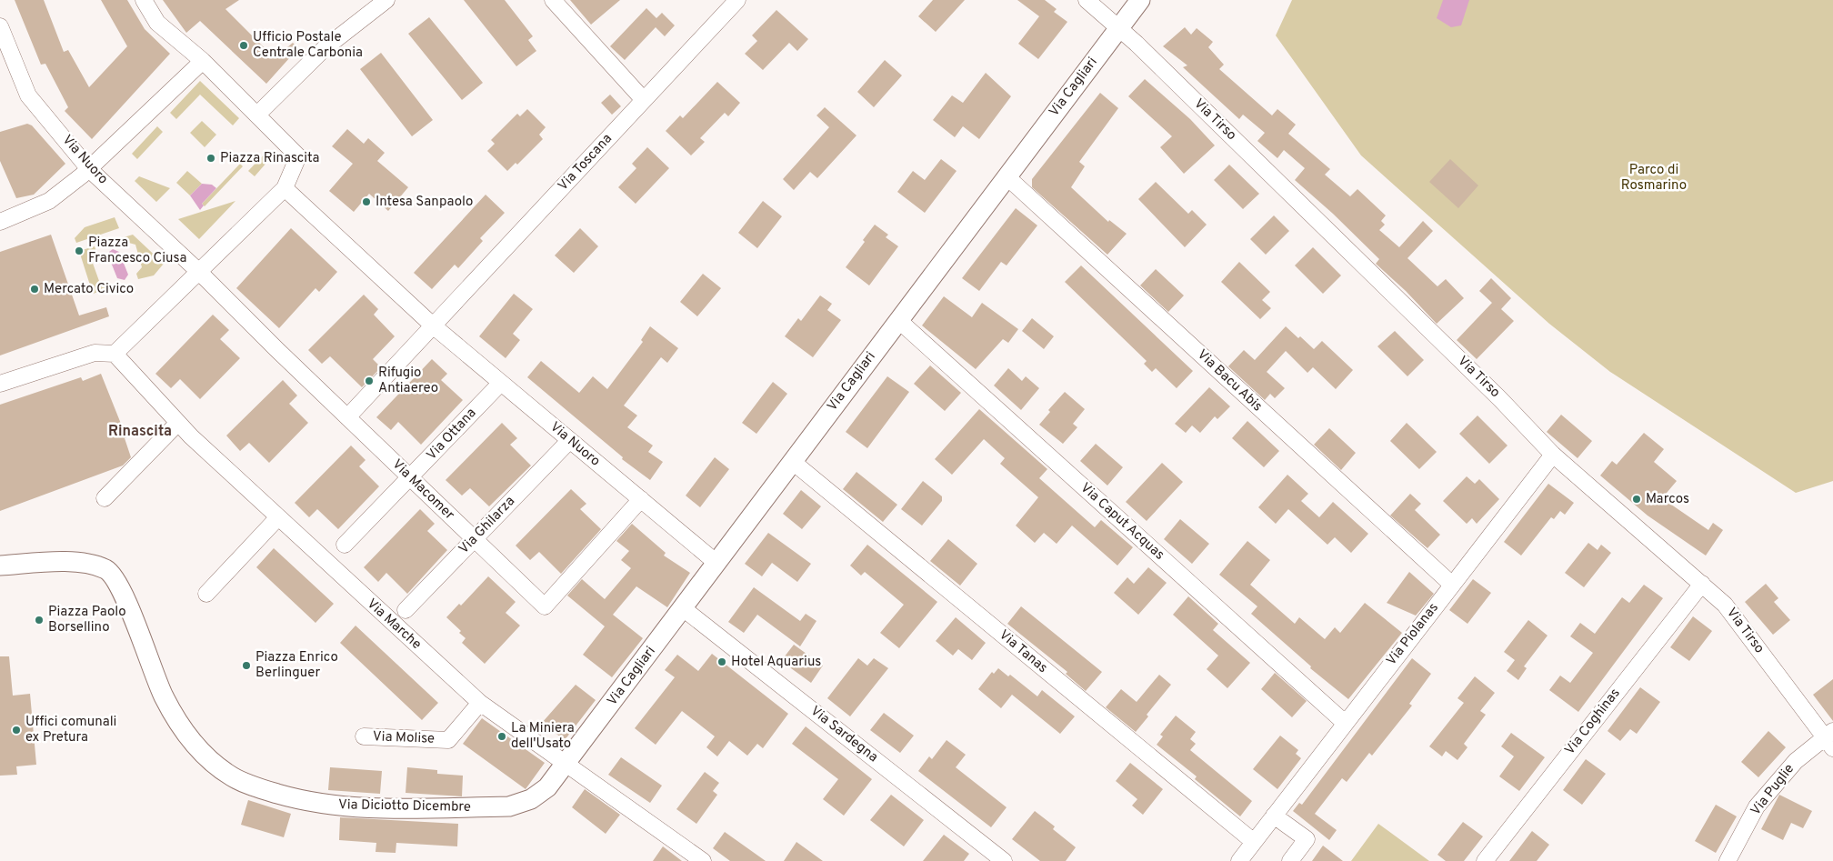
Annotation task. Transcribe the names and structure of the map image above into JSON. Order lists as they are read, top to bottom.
{
  "streets": {
    "street": [
      "Via Cagliari",
      "Via Tirso",
      "Via Nuoro",
      "Via Toscana",
      "Via Bacu Abis",
      "Via Ottana",
      "Via Macomer",
      "Via Caput Acquas",
      "Via Ghilarza",
      "Via Marche",
      "Via Piolanas",
      "Via Tanas",
      "Via Coghinas",
      "Via Sardegna",
      "Via Molise",
      "Via Puglie",
      "Via Diciotto Dicembre"
    ]
  },
  "crossings": [
    ["Via Cagliari", "Via Tirso"],
    ["Via Cagliari", "Via Nuoro"],
    ["Via Cagliari", "Via Bacu Abis"],
    ["Via Cagliari", "Via Caput Acquas"],
    ["Via Cagliari", "Via Marche"],
    ["Via Cagliari", "Via Tanas"],
    ["Via Cagliari", "Via Sardegna"],
    ["Via Cagliari", "Via Diciotto Dicembre"],
    ["Via Tirso", "Via Piolanas"],
    ["Via Tirso", "Via Coghinas"],
    ["Via Tirso", "Via Puglie"],
    ["Via Nuoro", "Via Toscana"],
    ["Via Nuoro", "Via Ottana"],
    ["Via Nuoro", "Via Macomer"],
    ["Via Nuoro", "Via Ghilarza"],
    ["Via Bacu Abis", "Via Piolanas"],
    ["Via Ottana", "Via Macomer"],
    ["Via Macomer", "Via Ghilarza"],
    ["Via Caput Acquas", "Via Piolanas"],
    ["Via Marche", "Via Molise"],
    ["Via Marche", "Via Diciotto Dicembre"],
    ["Via Piolanas", "Via Tanas"]
  ],
  "districts": ["Rinascita"],
  "parks": ["Parco di Rosmarino"],
  "places": [
    "Ufficio Postale Centrale Carbonia",
    "Piazza Rinascita",
    "Intesa Sanpaolo",
    "Piazza Francesco Ciusa",
    "Mercato Civico",
    "Rifugio Antiaereo",
    "Marcos",
    "Piazza Paolo Borsellino",
    "Hotel Aquarius",
    "Piazza Enrico Berlinguer",
    "Uffici comunali ex Pretura",
    "La Miniera dell'Usato"
  ]
}
